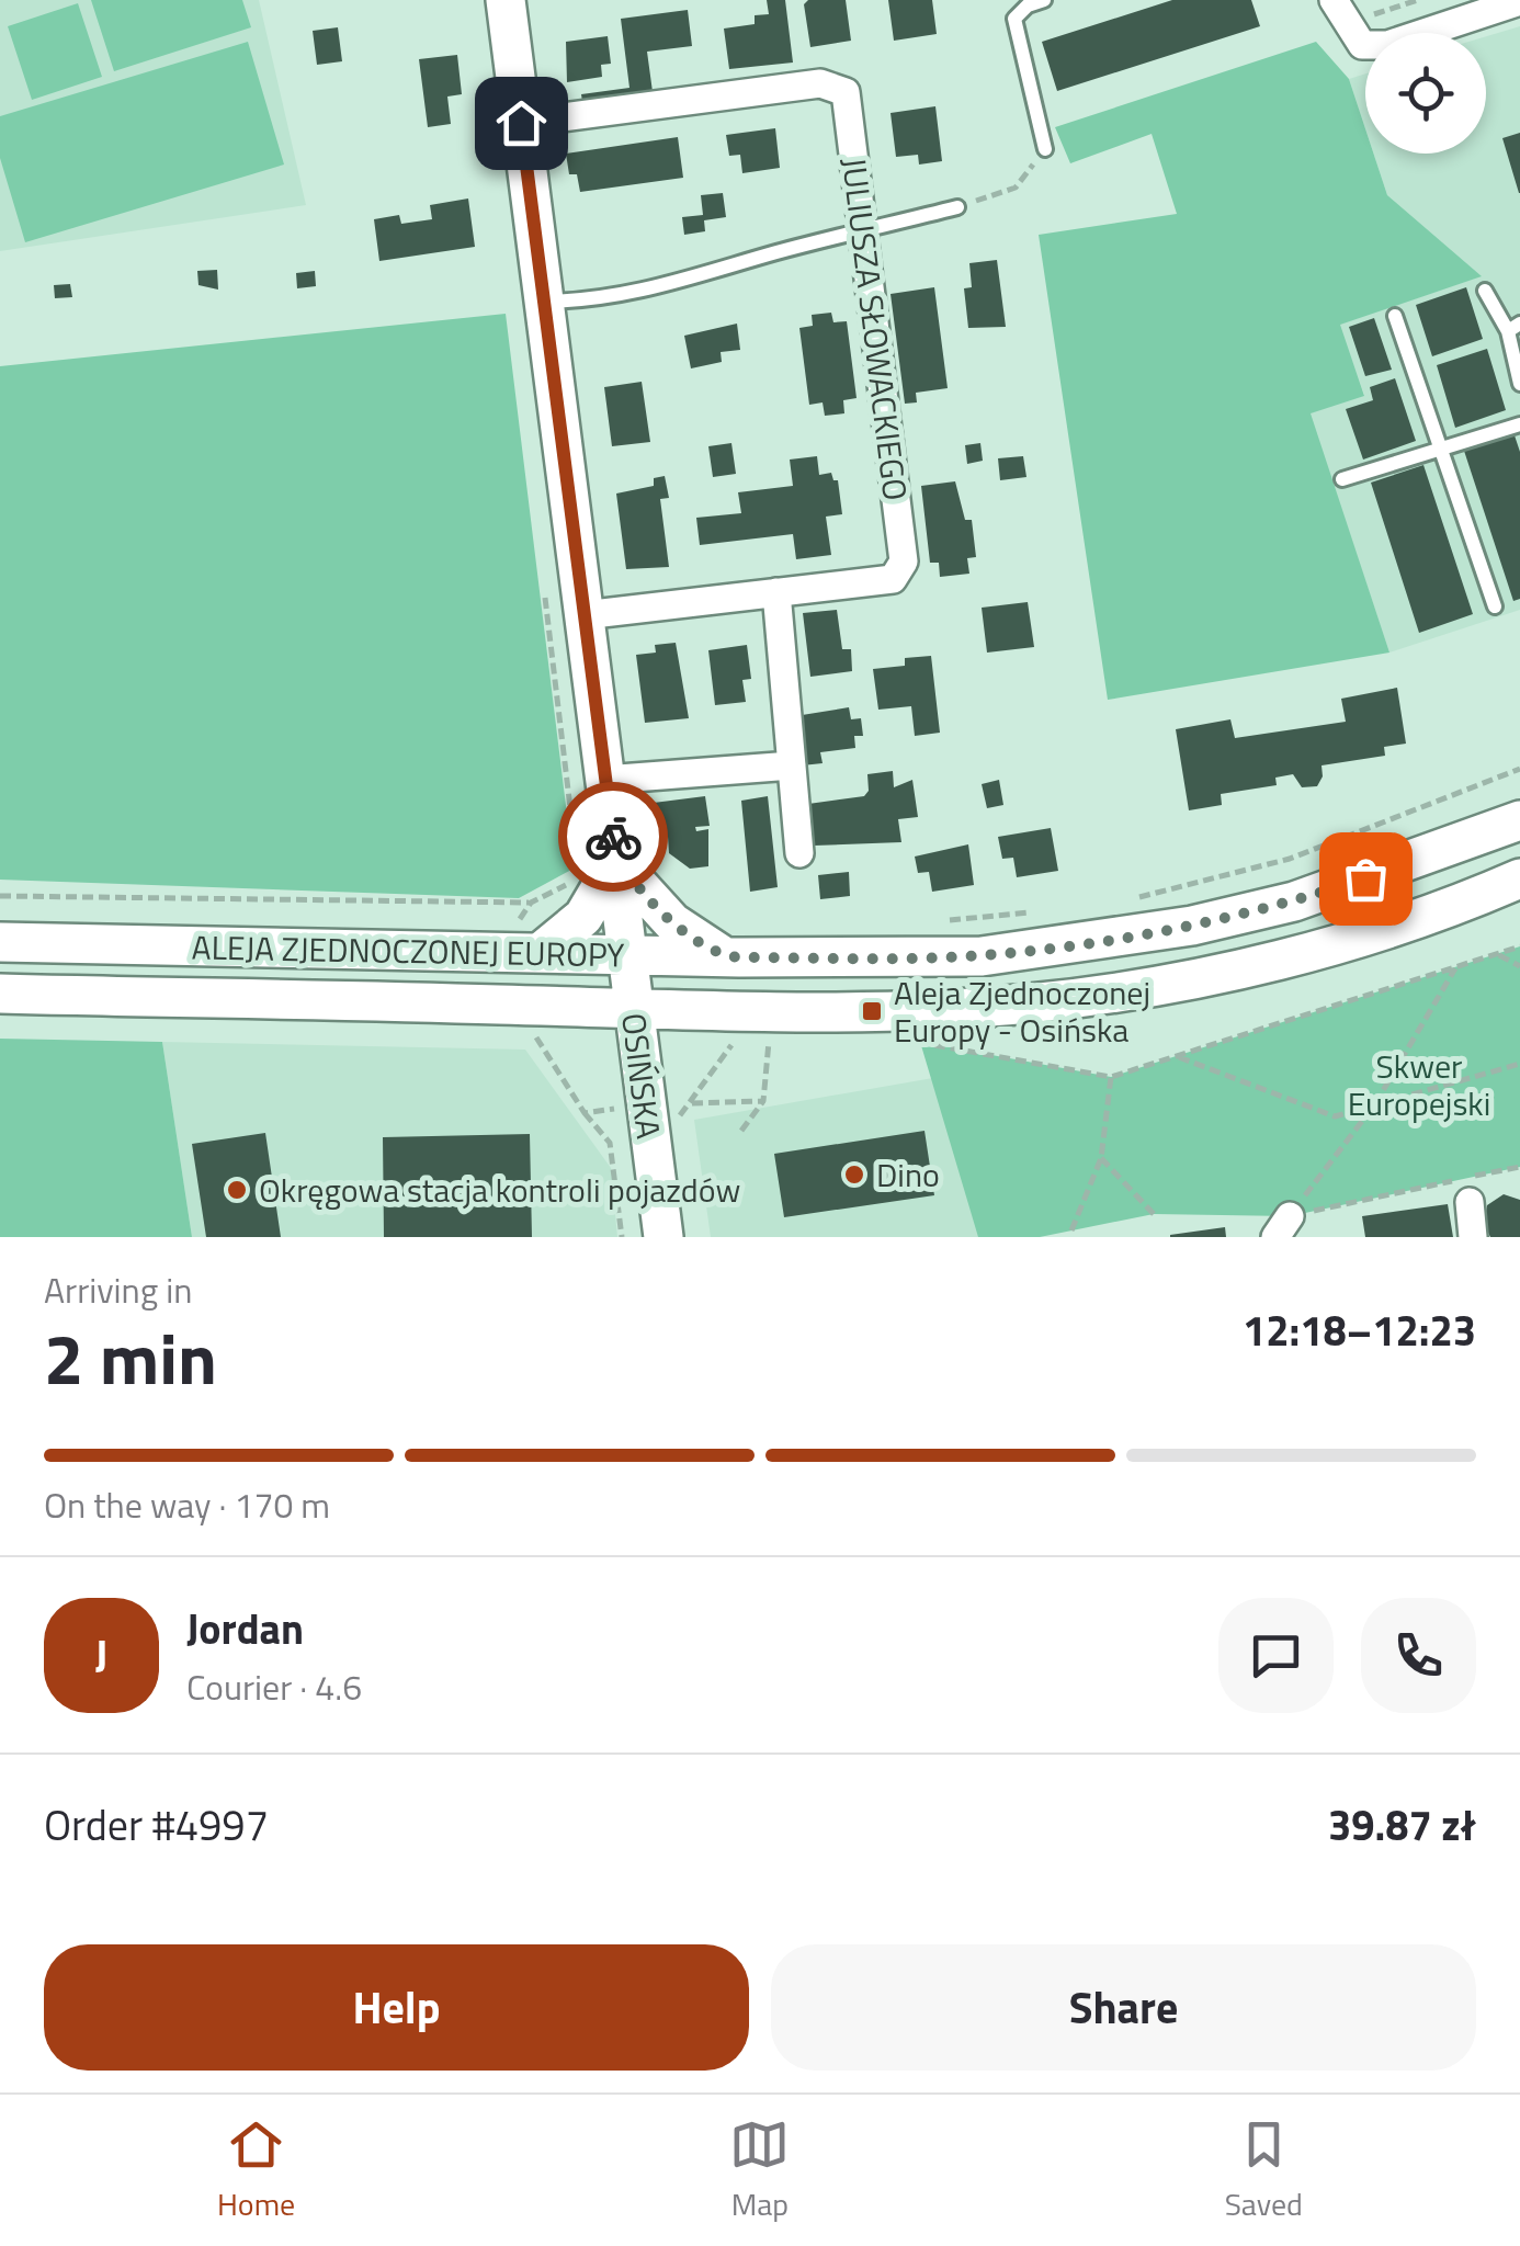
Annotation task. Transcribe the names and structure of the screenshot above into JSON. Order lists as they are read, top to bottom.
{
  "streets": {
    "main road": ["ALEJA ZJEDNOCZONEJ EUROPY", "OSIŃSKA"],
    "street": ["JULIUSZA SŁOWACKIEGO"]
  },
  "crossings": [
    ["JULIUSZA SŁOWACKIEGO", "OSIŃSKA"],
    ["ALEJA ZJEDNOCZONEJ EUROPY", "OSIŃSKA"]
  ],
  "parks": ["Skwer Europejski"],
  "places": {
    "transit": ["Aleja Zjednoczonej Europy - Osińska"],
    "other": ["Dino", "Okręgowa stacja kontroli pojazdów"]
  },
  "page": {
    "heading": ["2 min", "Arriving in", "12:18–12:23"],
    "panel": [
      "Jordan",
      "Courier · 4.6",
      "Order #4997",
      "39.87 zł"
    ],
    "bar": "On the way · 170 m",
    "round": "J",
    "buttons": ["Help", "Share"],
    "tabs": ["Home", "Map", "Saved"]
  }
}
